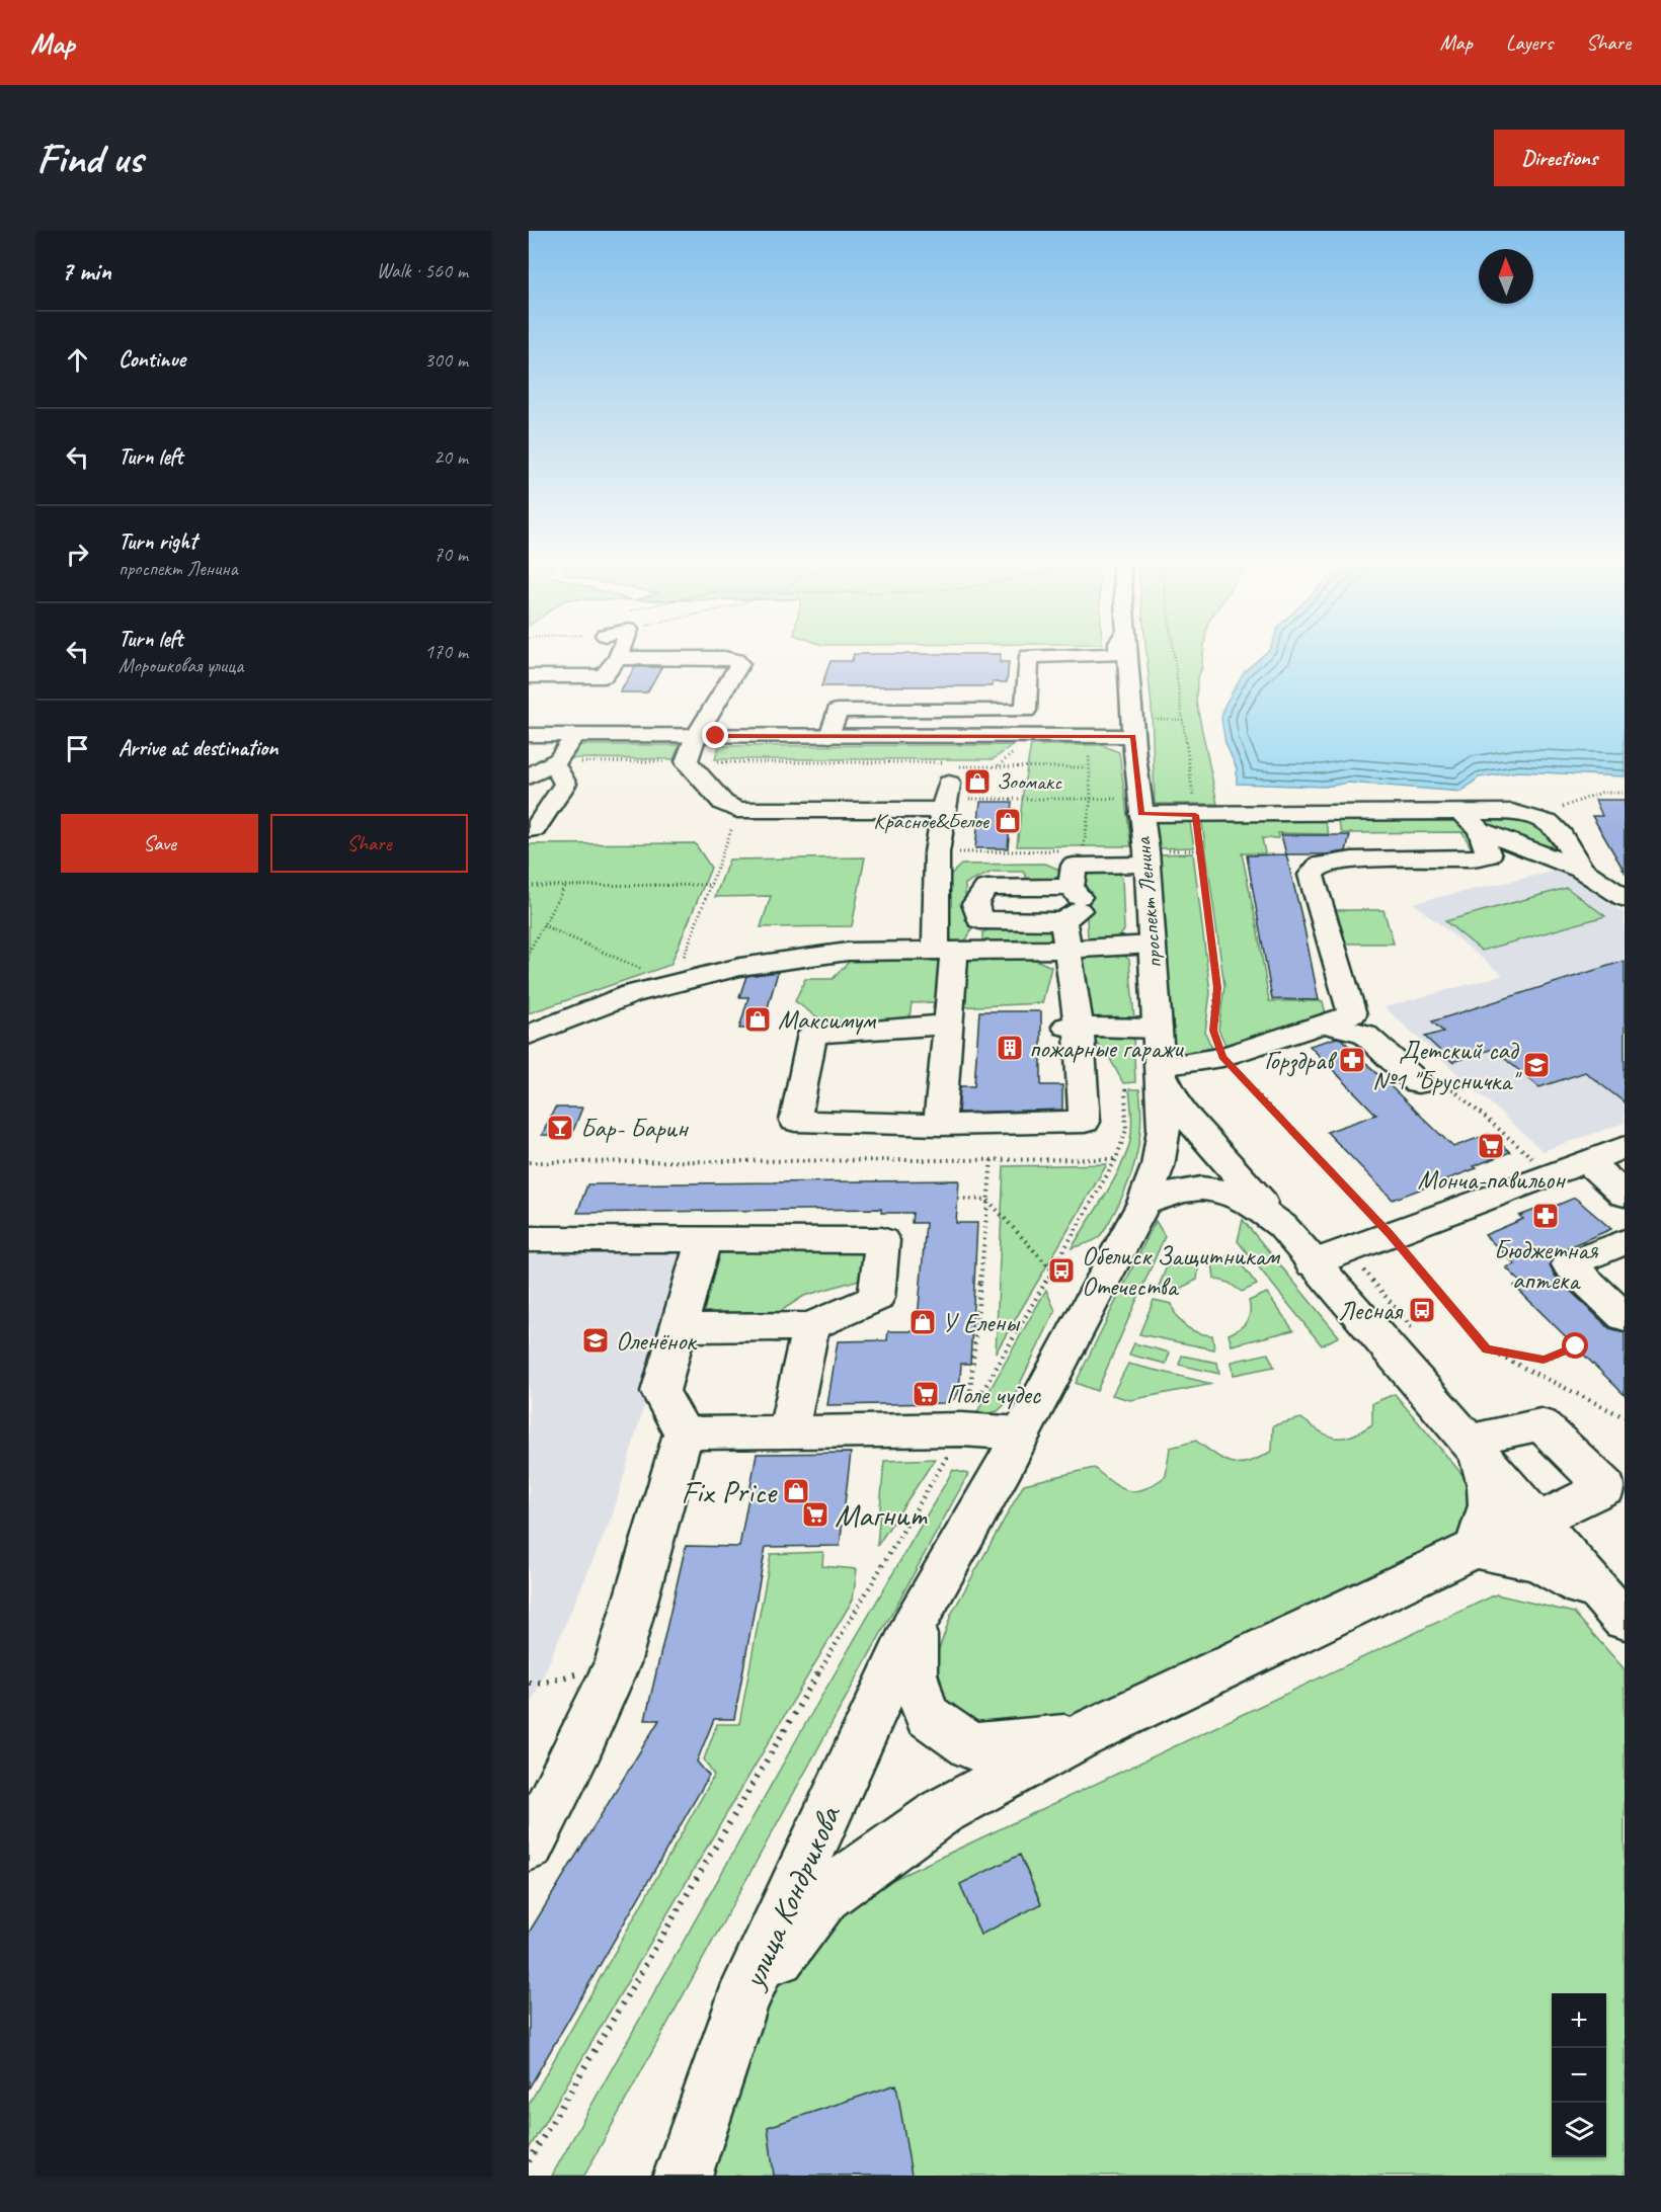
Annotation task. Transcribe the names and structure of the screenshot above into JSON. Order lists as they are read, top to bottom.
{
  "streets": {
    "main road": ["проспект Ленина", "улица Кондрикова"]
  },
  "crossings": [
    ["проспект Ленина", "улица Кондрикова"]
  ],
  "places": {
    "shop": [
      "Зоомакс",
      "Красное&Белое",
      "Максимум",
      "У Елены",
      "Fix Price"
    ],
    "building": ["пожарные гаражи"],
    "pharmacy": ["Горздрав", "Бюджетная аптека"],
    "school or university": ["Детский сад №1 \"Брусничка\"", "Оленёнок"],
    "bar": ["Бар- Барин"],
    "supermarket": ["Монча-павильон", "Поле чудес", "Магнит"],
    "bus stop": ["Обелиск Защитникам Отечества", "Лесная"]
  },
  "north": "top",
  "page": {
    "header": "Map",
    "nav": ["Map", "Layers", "Share"],
    "buttons": [
      "Directions",
      ["Save", "Share"]
    ],
    "title": "Find us",
    "heading": ["7 min", "Walk · 560 m"],
    "list": [
      ["Continue", "300 m"],
      ["Turn left", "20 m"],
      ["Turn right", "проспект Ленина", "70 m"],
      ["Turn left", "Морошковая улица", "170 m"],
      "Arrive at destination"
    ],
    "map_buttons": ["+", "−"]
  }
}
